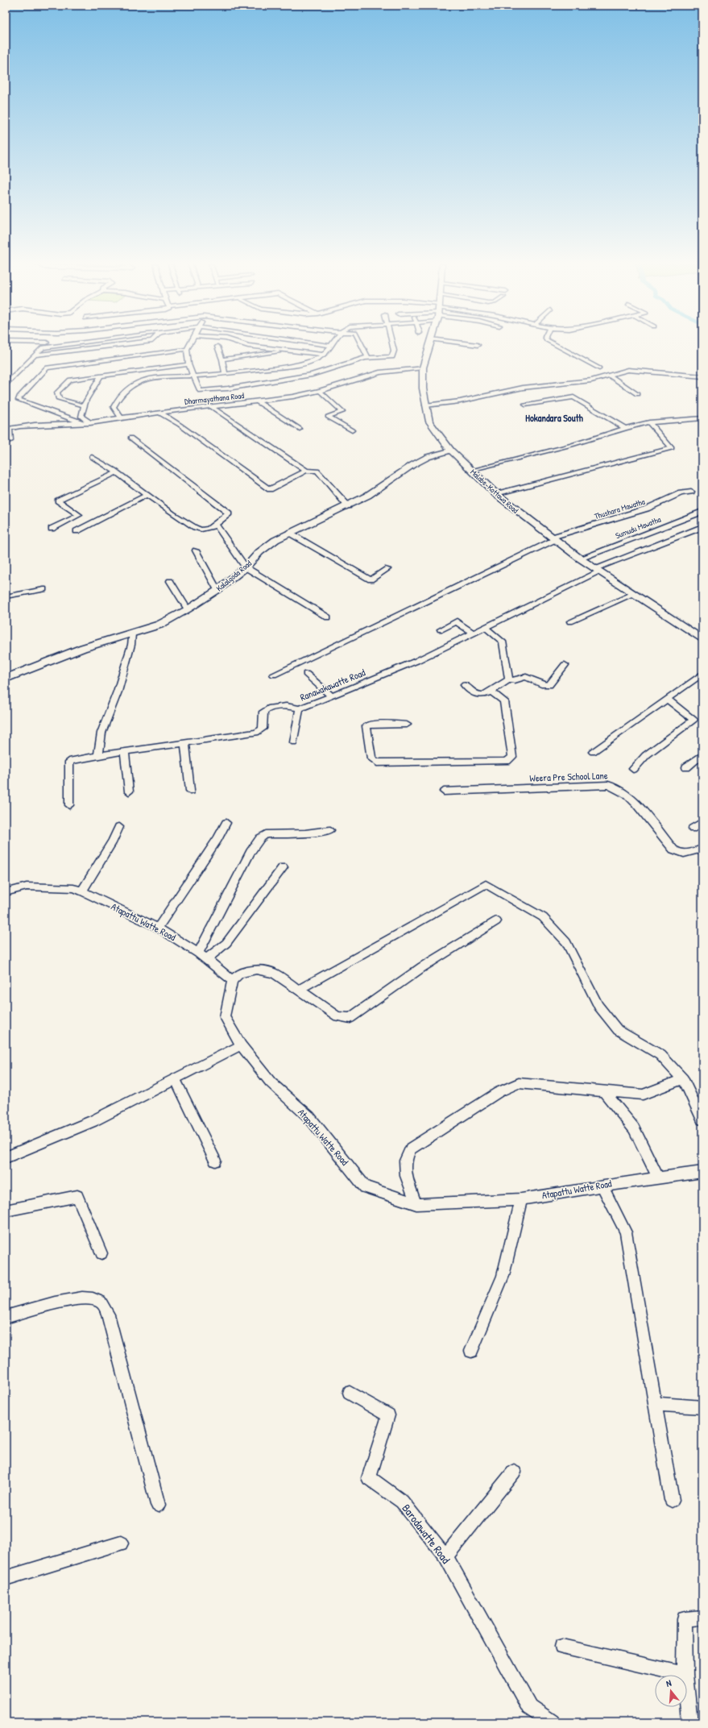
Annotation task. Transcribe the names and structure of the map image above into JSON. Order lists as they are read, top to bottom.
{
  "streets": {
    "main road": ["Malabe-Kottawa Road", "Kalalgoda Road"],
    "street": [
      "Dharmayathana Road",
      "Thushara Mawatha",
      "Sumudu Mawatha",
      "Ranawakawatte Road",
      "Weera Pre School Lane",
      "Atapattu Watte Road",
      "Barodawatte Road"
    ]
  },
  "crossings": [
    ["Dharmayathana Road", "Malabe-Kottawa Road"],
    ["Malabe-Kottawa Road", "Thushara Mawatha"],
    ["Malabe-Kottawa Road", "Sumudu Mawatha"],
    ["Malabe-Kottawa Road", "Kalalgoda Road"],
    ["Malabe-Kottawa Road", "Ranawakawatte Road"]
  ],
  "districts": ["Hokandara South"],
  "north": "top"
}
